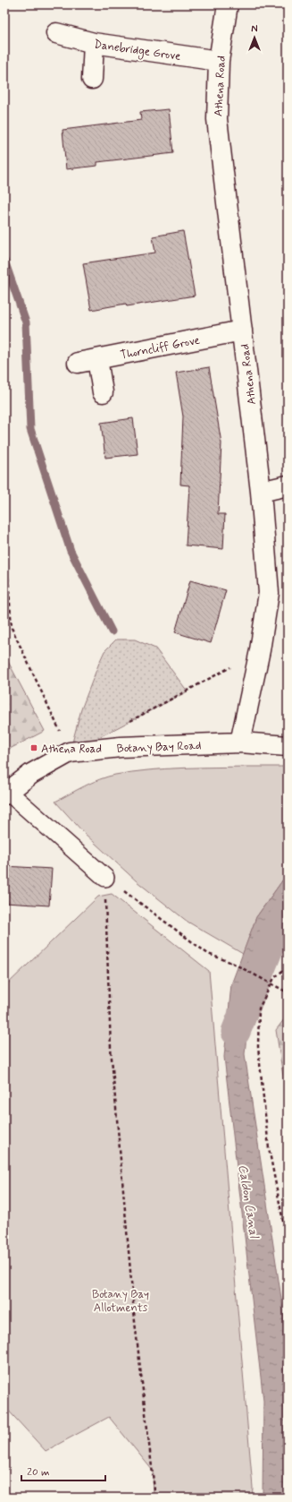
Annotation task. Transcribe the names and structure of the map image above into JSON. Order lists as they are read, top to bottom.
{
  "streets": {
    "street": [
      "Danebridge Grove",
      "Athena Road",
      "Thorncliff Grove",
      "Botany Bay Road"
    ]
  },
  "crossings": [
    ["Danebridge Grove", "Athena Road"],
    ["Athena Road", "Thorncliff Grove"],
    ["Athena Road", "Botany Bay Road"]
  ],
  "water": ["Caldon Canal"],
  "parks": ["Botany Bay Allotments"],
  "places": {
    "transit": ["Athena Road"]
  },
  "scale_bar": "20 m",
  "north": "top"
}
